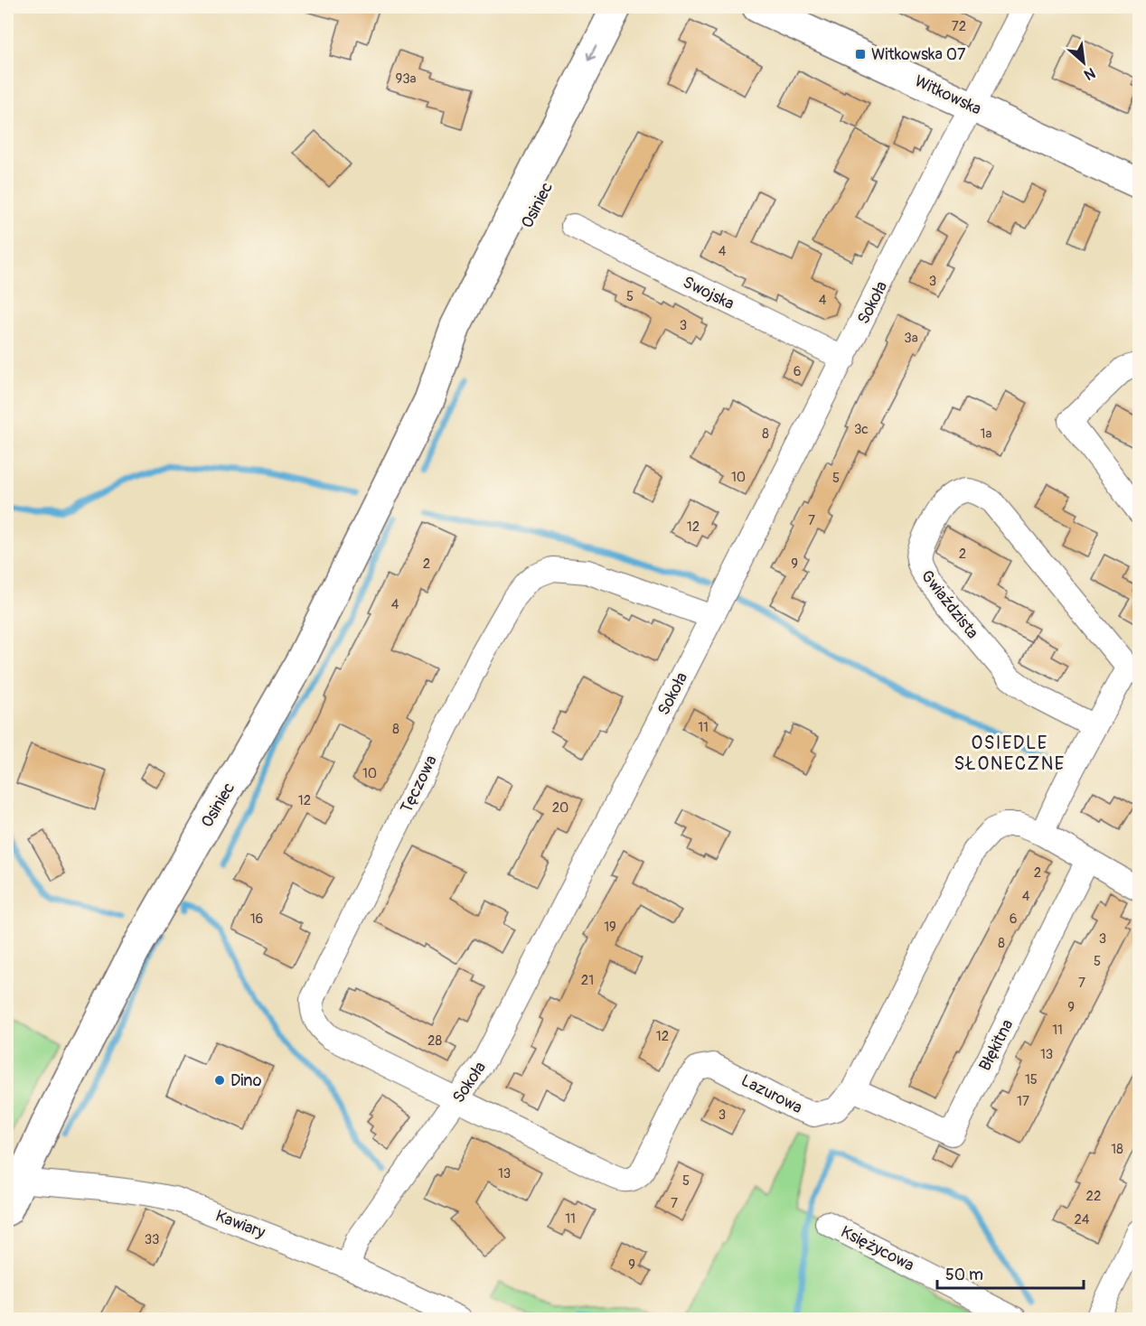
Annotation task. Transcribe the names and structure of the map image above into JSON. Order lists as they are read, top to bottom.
{
  "streets": {
    "street": [
      "Witkowska",
      "Osiniec",
      "Swojska",
      "Sokoła",
      "Gwiaździsta",
      "Tęczowa",
      "Błękitna",
      "Lazurowa",
      "Kawiary",
      "Księżycowa"
    ]
  },
  "crossings": [
    ["Witkowska", "Sokoła"],
    ["Osiniec", "Kawiary"],
    ["Swojska", "Sokoła"],
    ["Sokoła", "Tęczowa"],
    ["Sokoła", "Lazurowa"],
    ["Sokoła", "Kawiary"],
    ["Gwiaździsta", "Lazurowa"],
    ["Tęczowa", "Lazurowa"],
    ["Błękitna", "Lazurowa"]
  ],
  "districts": ["OSIEDLE SŁONECZNE"],
  "places": {
    "transit": ["Witkowska 07"],
    "other": ["Dino"]
  },
  "house_numbers": [
    "72",
    "93a",
    "4",
    "3",
    "5",
    "4",
    "3",
    "3a",
    "6",
    "3c",
    "8",
    "1a",
    "10",
    "5",
    "7",
    "12",
    "2",
    "2",
    "9",
    "4",
    "11",
    "8",
    "10",
    "12",
    "20",
    "2",
    "4",
    "16",
    "6",
    "19",
    "3",
    "8",
    "5",
    "21",
    "7",
    "9",
    "11",
    "12",
    "28",
    "13",
    "15",
    "17",
    "3",
    "18",
    "13",
    "5",
    "22",
    "7",
    "11",
    "24",
    "33",
    "9"
  ],
  "scale_bar": "50 m",
  "north": "bottom right"
}
